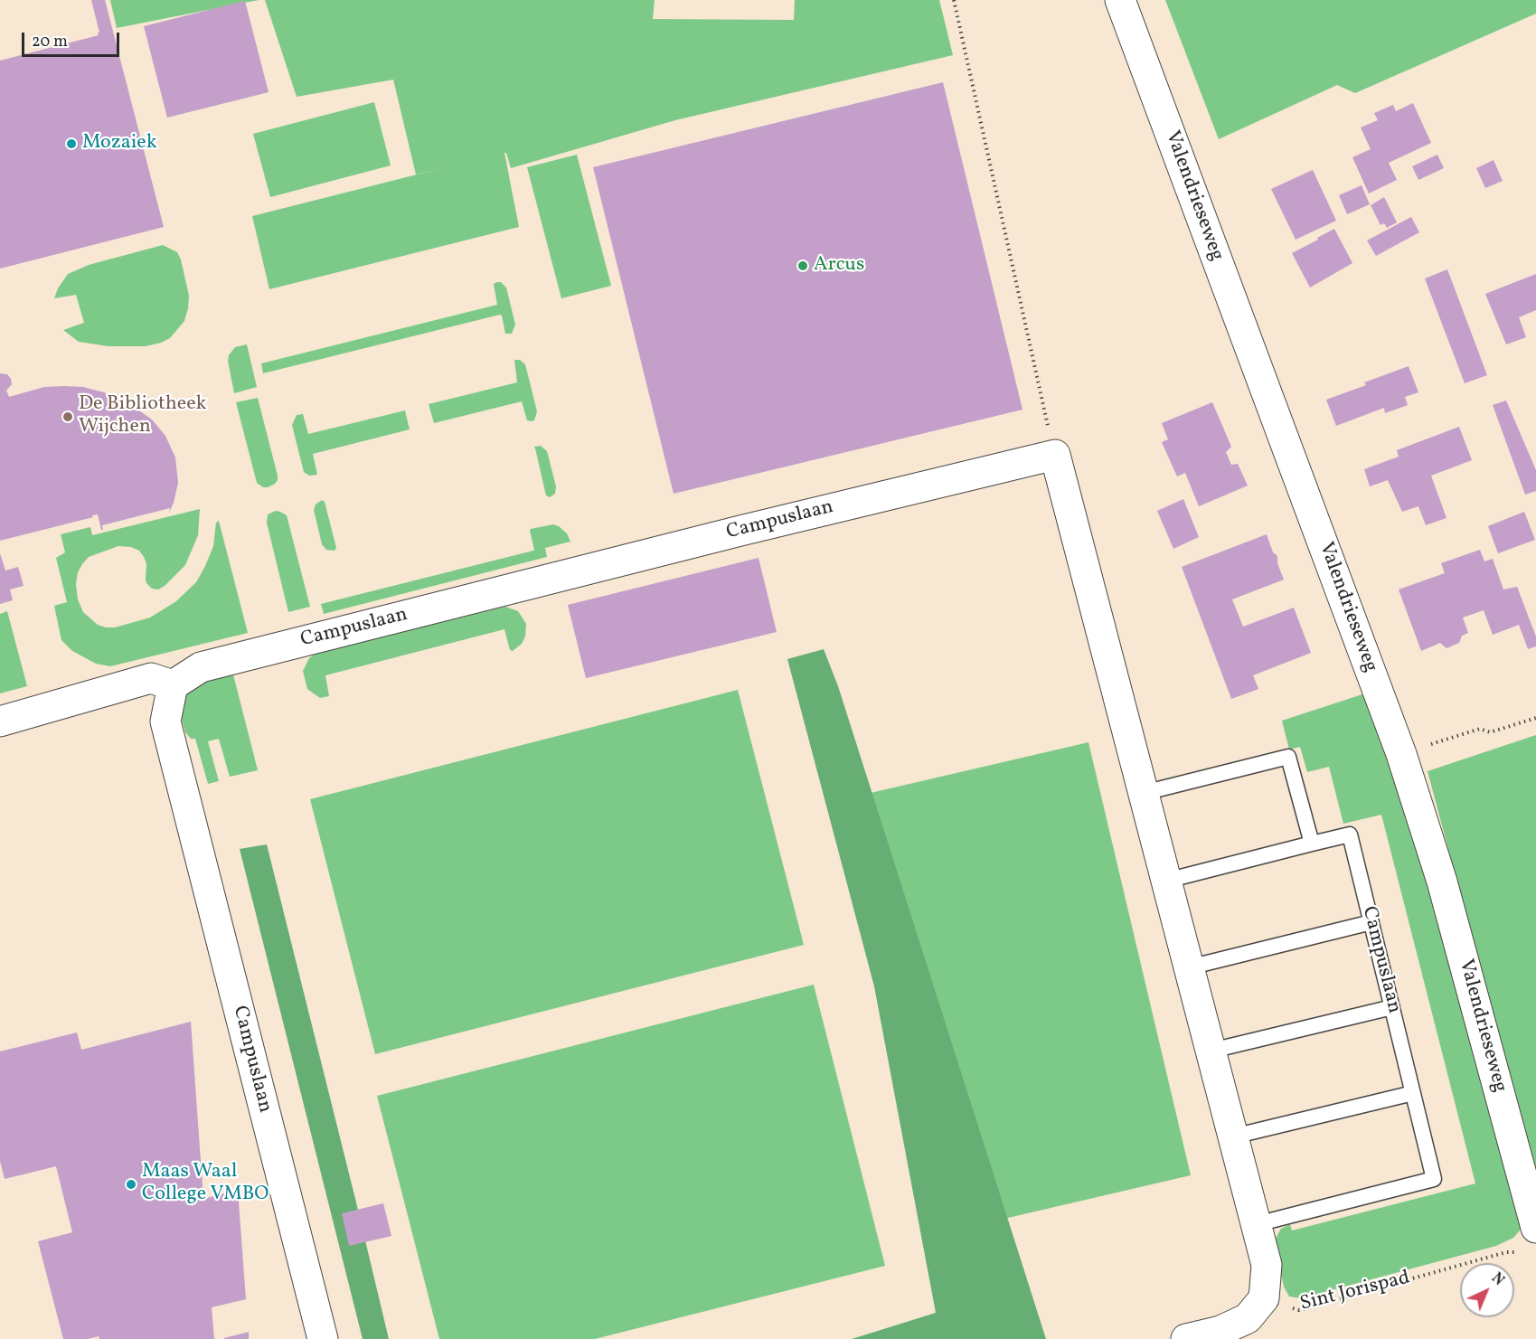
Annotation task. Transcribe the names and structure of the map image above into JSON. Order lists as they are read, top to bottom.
{
  "streets": {
    "street": ["Valendrieseweg", "Campuslaan"],
    "path": ["Sint Jorispad"]
  },
  "crossings": [
    ["Valendrieseweg", "Sint Jorispad"]
  ],
  "places": [
    "Mozaiek",
    "Arcus",
    "De Bibliotheek Wijchen",
    "Maas Waal College VMBO"
  ],
  "scale_bar": "20 m",
  "north": "top right"
}
